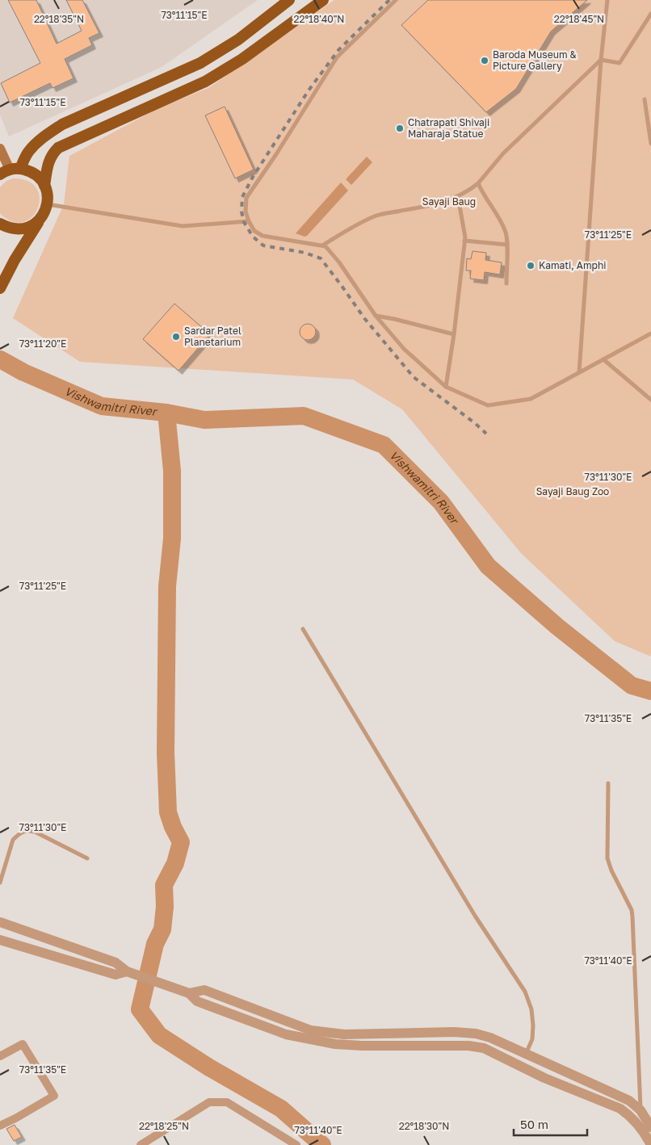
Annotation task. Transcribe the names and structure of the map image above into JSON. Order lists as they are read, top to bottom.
{
  "water": ["Vishwamitri River"],
  "parks": ["Sayaji Baug", "Sayaji Baug Zoo"],
  "places": [
    "Baroda Museum & Picture Gallery",
    "Chatrapati Shivaji Maharaja Statue",
    "Kamati, Amphi",
    "Sardar Patel Planetarium"
  ],
  "scale_bar": "50 m",
  "coordinates": [
    "73°11'15\"E",
    "22°18'35\"N",
    "22°18'40\"N",
    "22°18'45\"N",
    "73°11'25\"E",
    "73°11'20\"E",
    "73°11'30\"E",
    "73°11'35\"E",
    "73°11'40\"E",
    "22°18'25\"N",
    "22°18'30\"N"
  ]
}
